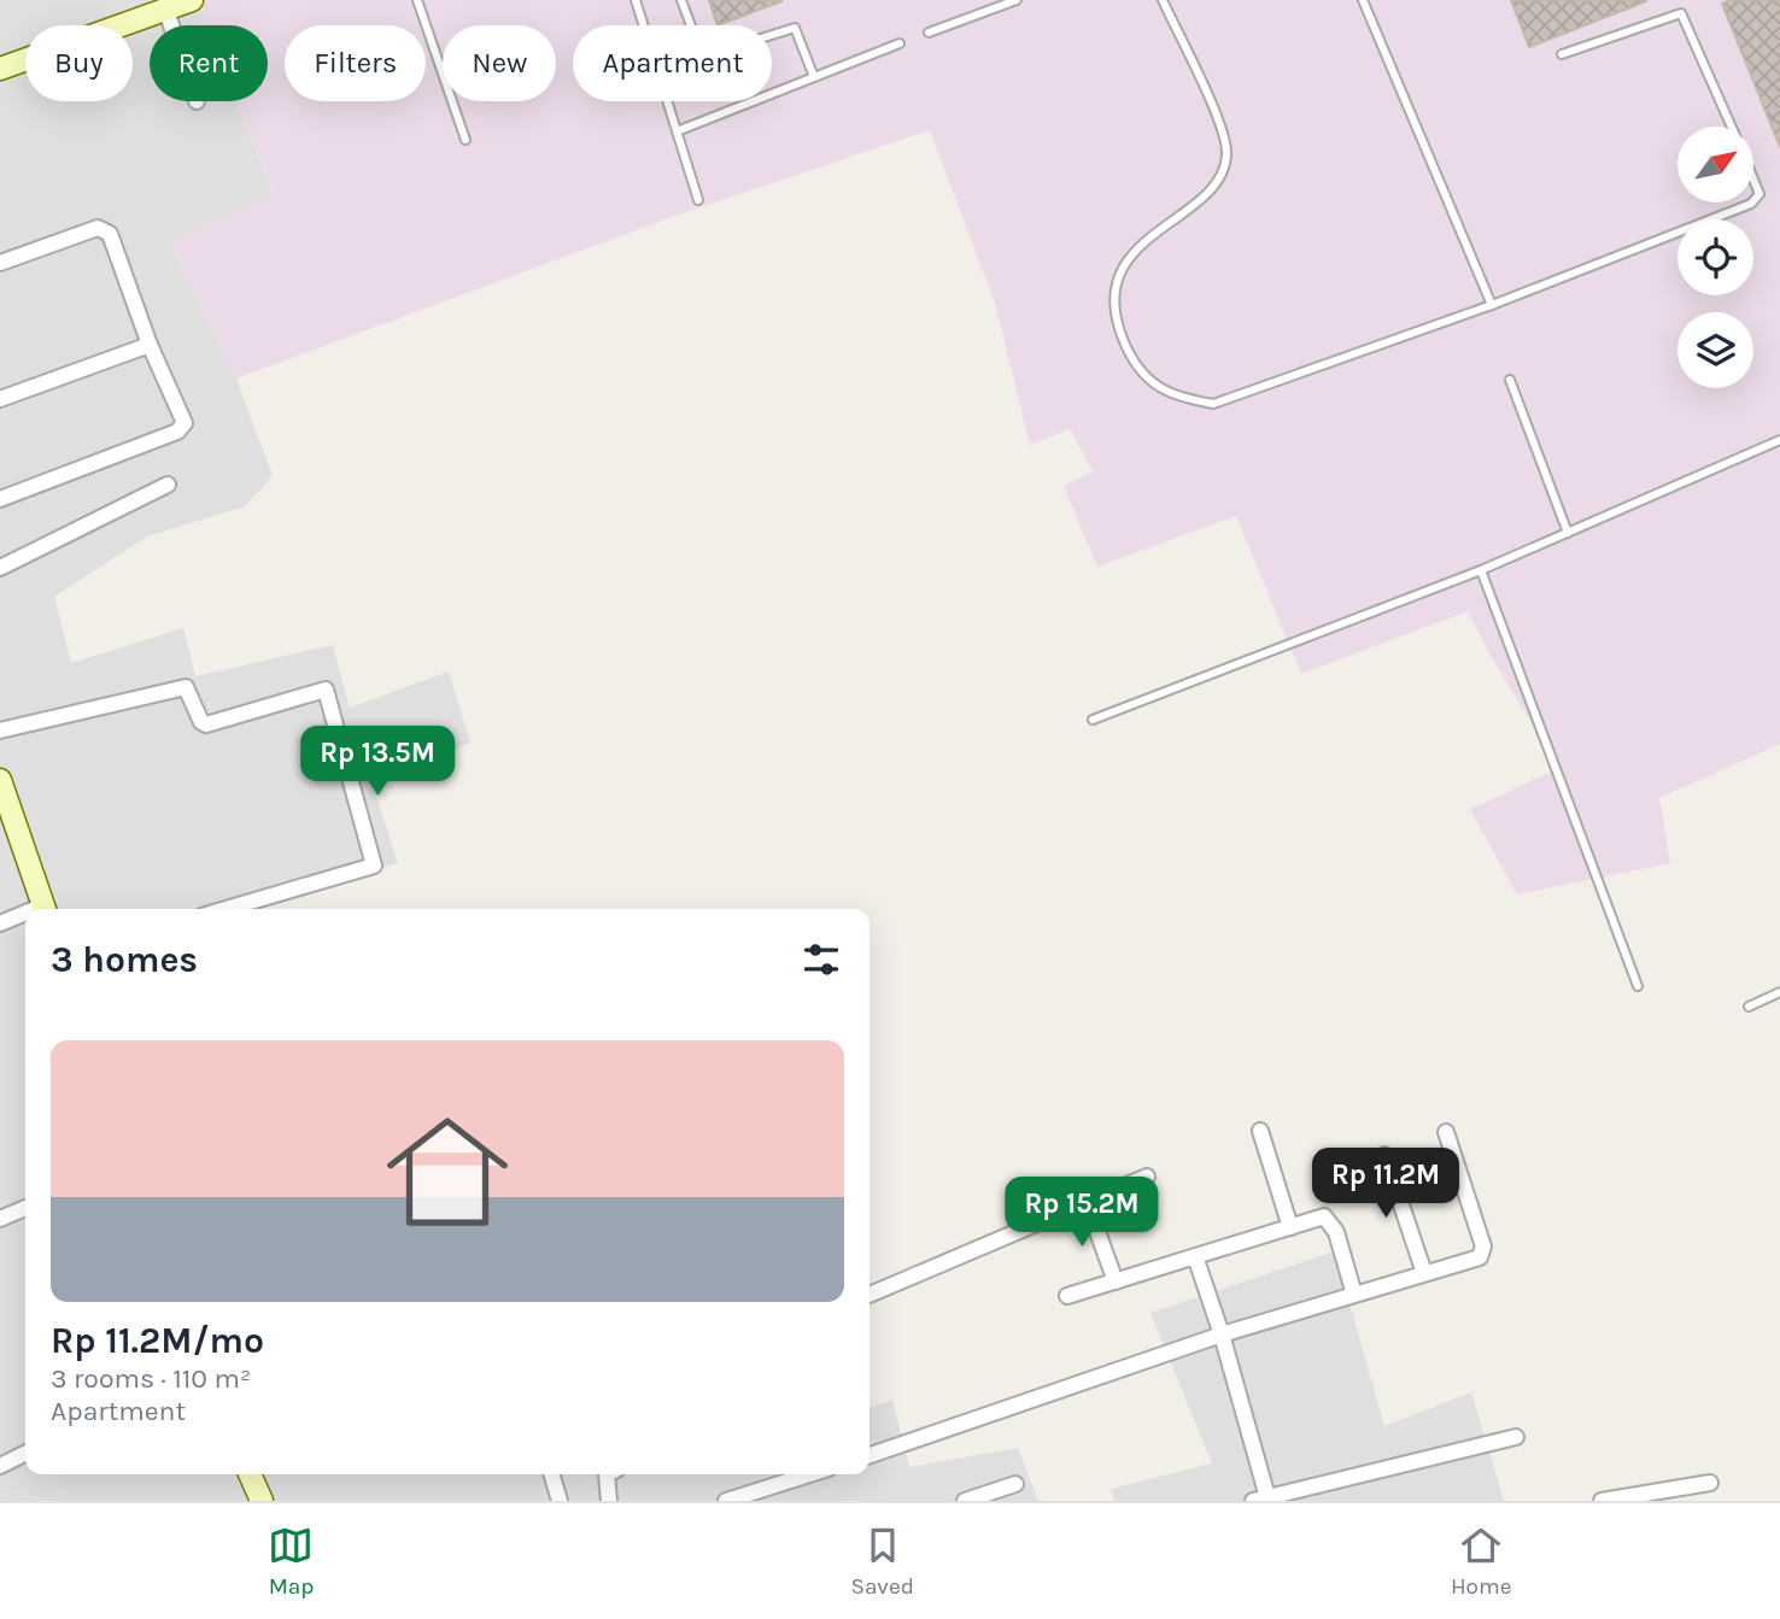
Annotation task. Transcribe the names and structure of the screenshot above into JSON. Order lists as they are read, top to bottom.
{
  "north": "top right",
  "page": {
    "chip": [
      "Buy",
      "Rent",
      "Filters",
      "New",
      "Apartment"
    ],
    "price": ["Rp 13.5M", "Rp 11.2M", "Rp 15.2M"],
    "heading": "3 homes",
    "list": [
      {
        "name": "Rp 11.2M/mo",
        "note": "3 rooms · 110 m² · Apartment"
      }
    ],
    "tabs": ["Map", "Saved", "Home"]
  }
}
